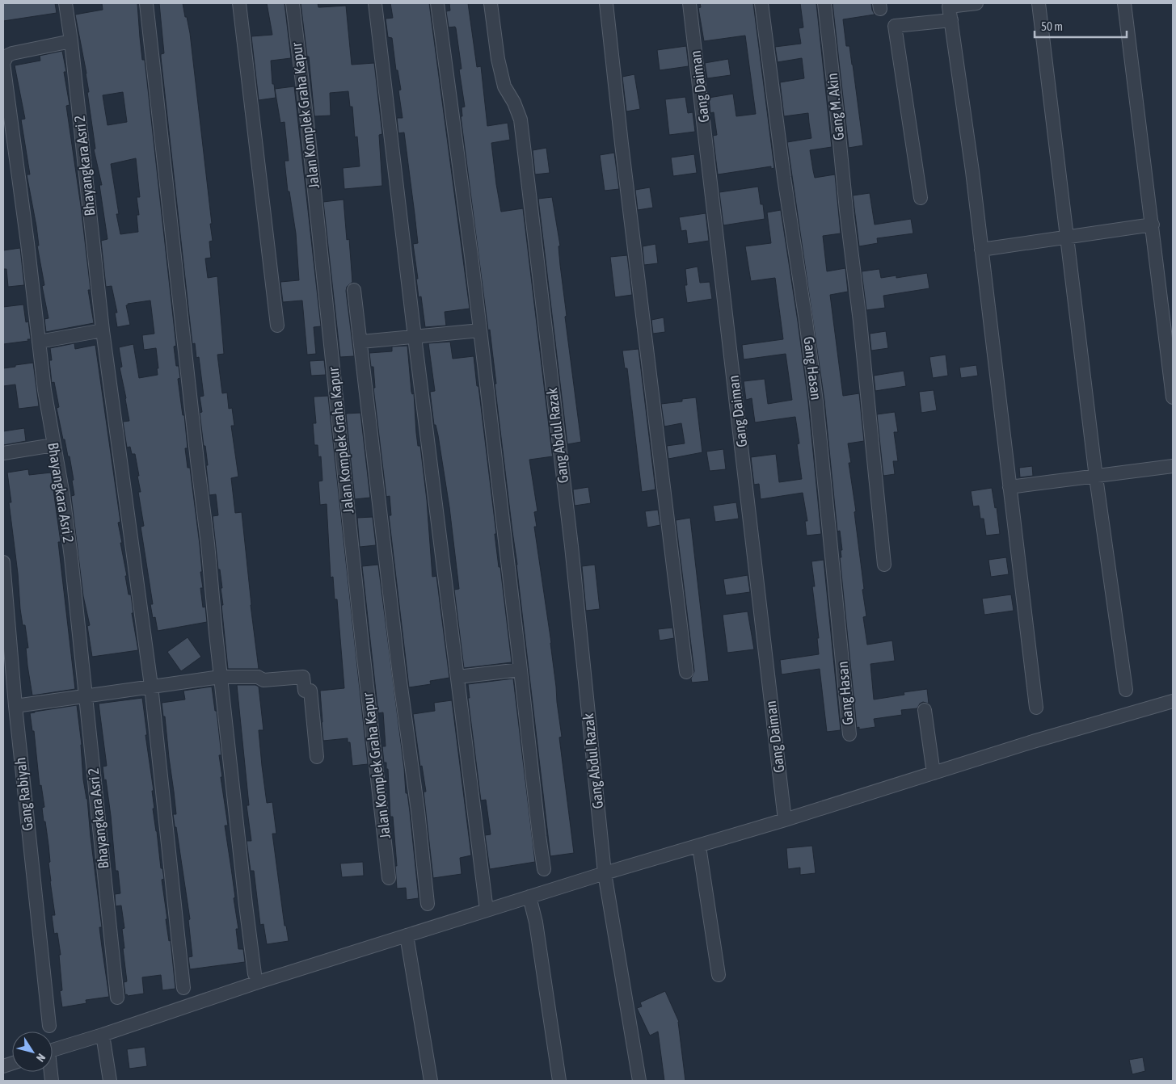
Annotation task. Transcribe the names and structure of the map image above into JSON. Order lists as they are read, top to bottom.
{
  "streets": {
    "street": [
      "Gang Daiman",
      "Gang M. Akin",
      "Jalan Komplek Graha Kapur",
      "Bhayangkara Asri 2",
      "Gang Hasan",
      "Gang Abdul Razak",
      "Gang Rabiyah"
    ]
  },
  "scale_bar": "50 m",
  "north": "bottom right"
}
